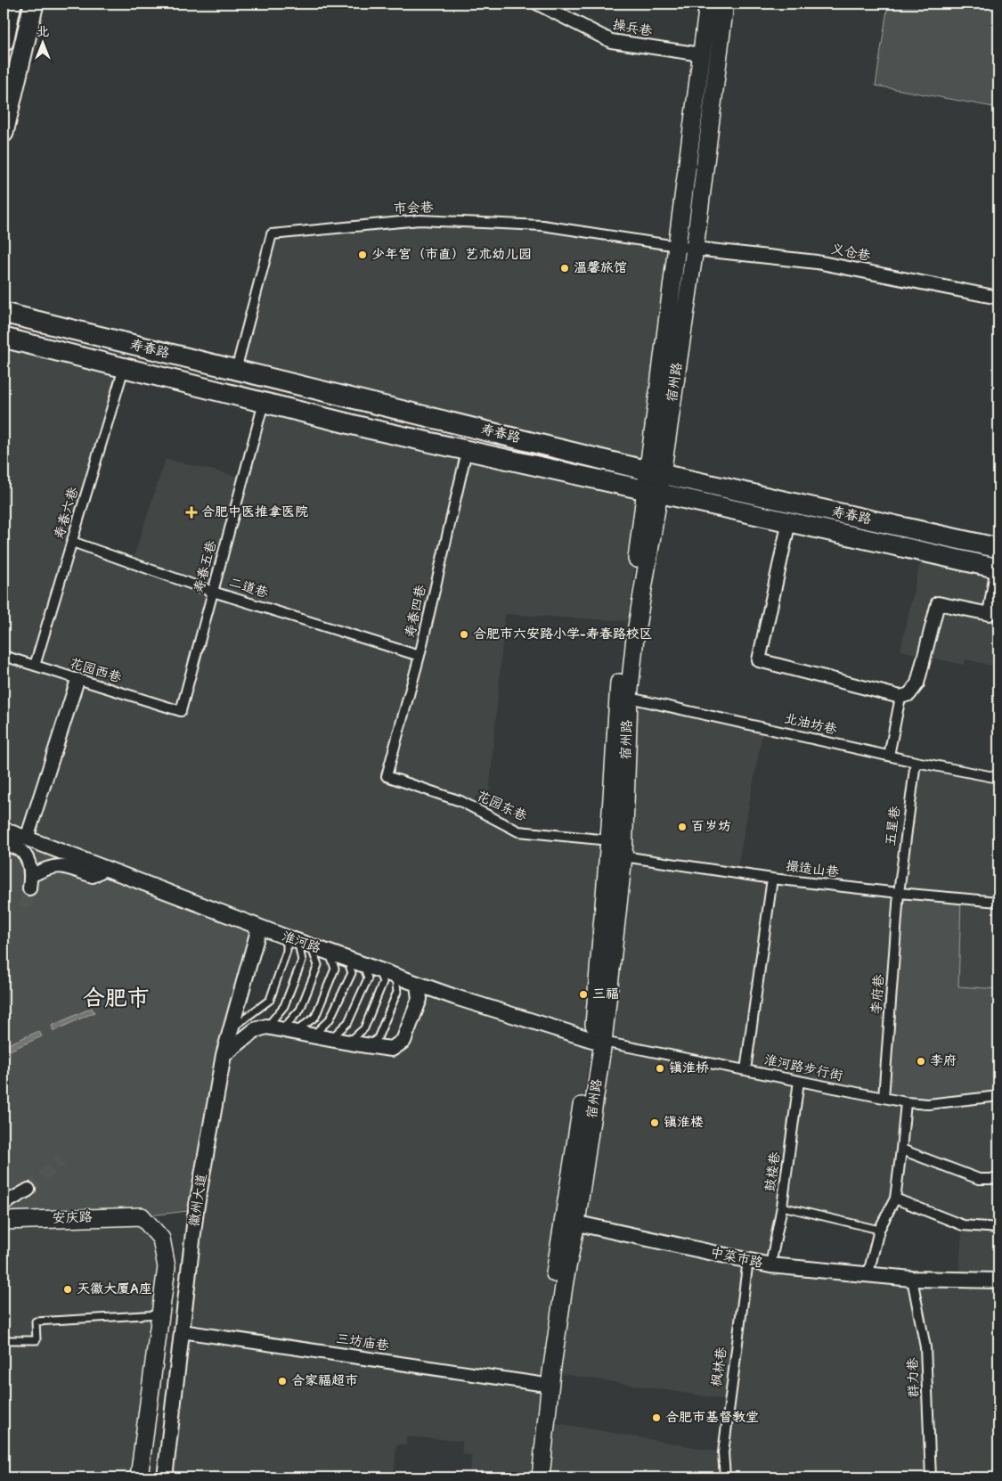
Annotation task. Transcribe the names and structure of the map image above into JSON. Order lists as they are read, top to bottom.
{
  "streets": {
    "main road": ["寿春路", "宿州路", "安庆路"],
    "street": [
      "操兵巷",
      "市会巷",
      "义仓巷",
      "寿春六巷",
      "寿春五巷",
      "二道巷",
      "寿春四巷",
      "花园西巷",
      "北油坊巷",
      "花园东巷",
      "五星巷",
      "撮造山巷",
      "淮河路",
      "李府巷",
      "淮河路步行街",
      "鼓楼巷",
      "徽州大道",
      "中菜市路",
      "三坊庙巷",
      "枫林巷",
      "群力巷"
    ]
  },
  "crossings": [
    ["操兵巷", "宿州路"],
    ["市会巷", "义仓巷"],
    ["市会巷", "寿春路"],
    ["市会巷", "宿州路"],
    ["义仓巷", "宿州路"],
    ["寿春路", "宿州路"],
    ["寿春路", "寿春六巷"],
    ["寿春路", "寿春五巷"],
    ["寿春路", "寿春四巷"],
    ["宿州路", "北油坊巷"],
    ["宿州路", "花园东巷"],
    ["宿州路", "撮造山巷"],
    ["宿州路", "淮河路"],
    ["宿州路", "淮河路步行街"],
    ["宿州路", "中菜市路"],
    ["宿州路", "三坊庙巷"],
    ["寿春六巷", "二道巷"],
    ["寿春六巷", "花园西巷"],
    ["寿春五巷", "二道巷"],
    ["寿春五巷", "花园西巷"],
    ["二道巷", "寿春四巷"],
    ["寿春四巷", "花园东巷"],
    ["北油坊巷", "五星巷"],
    ["五星巷", "撮造山巷"],
    ["五星巷", "李府巷"],
    ["撮造山巷", "李府巷"],
    ["淮河路", "淮河路步行街"],
    ["淮河路", "徽州大道"],
    ["李府巷", "淮河路步行街"],
    ["淮河路步行街", "鼓楼巷"],
    ["鼓楼巷", "中菜市路"],
    ["徽州大道", "三坊庙巷"],
    ["中菜市路", "枫林巷"],
    ["中菜市路", "群力巷"]
  ],
  "districts": ["合肥市"],
  "places": {
    "other": [
      "少年宫（市直）艺术幼儿园",
      "温馨旅馆",
      "合肥市六安路小学-寿春路校区",
      "百岁坊",
      "三福",
      "李府",
      "镇淮桥",
      "镇淮楼",
      "天徽大厦A座",
      "合家福超市",
      "合肥市基督教堂"
    ],
    "health": ["合肥中医推拿医院"]
  },
  "north": "top"
}
